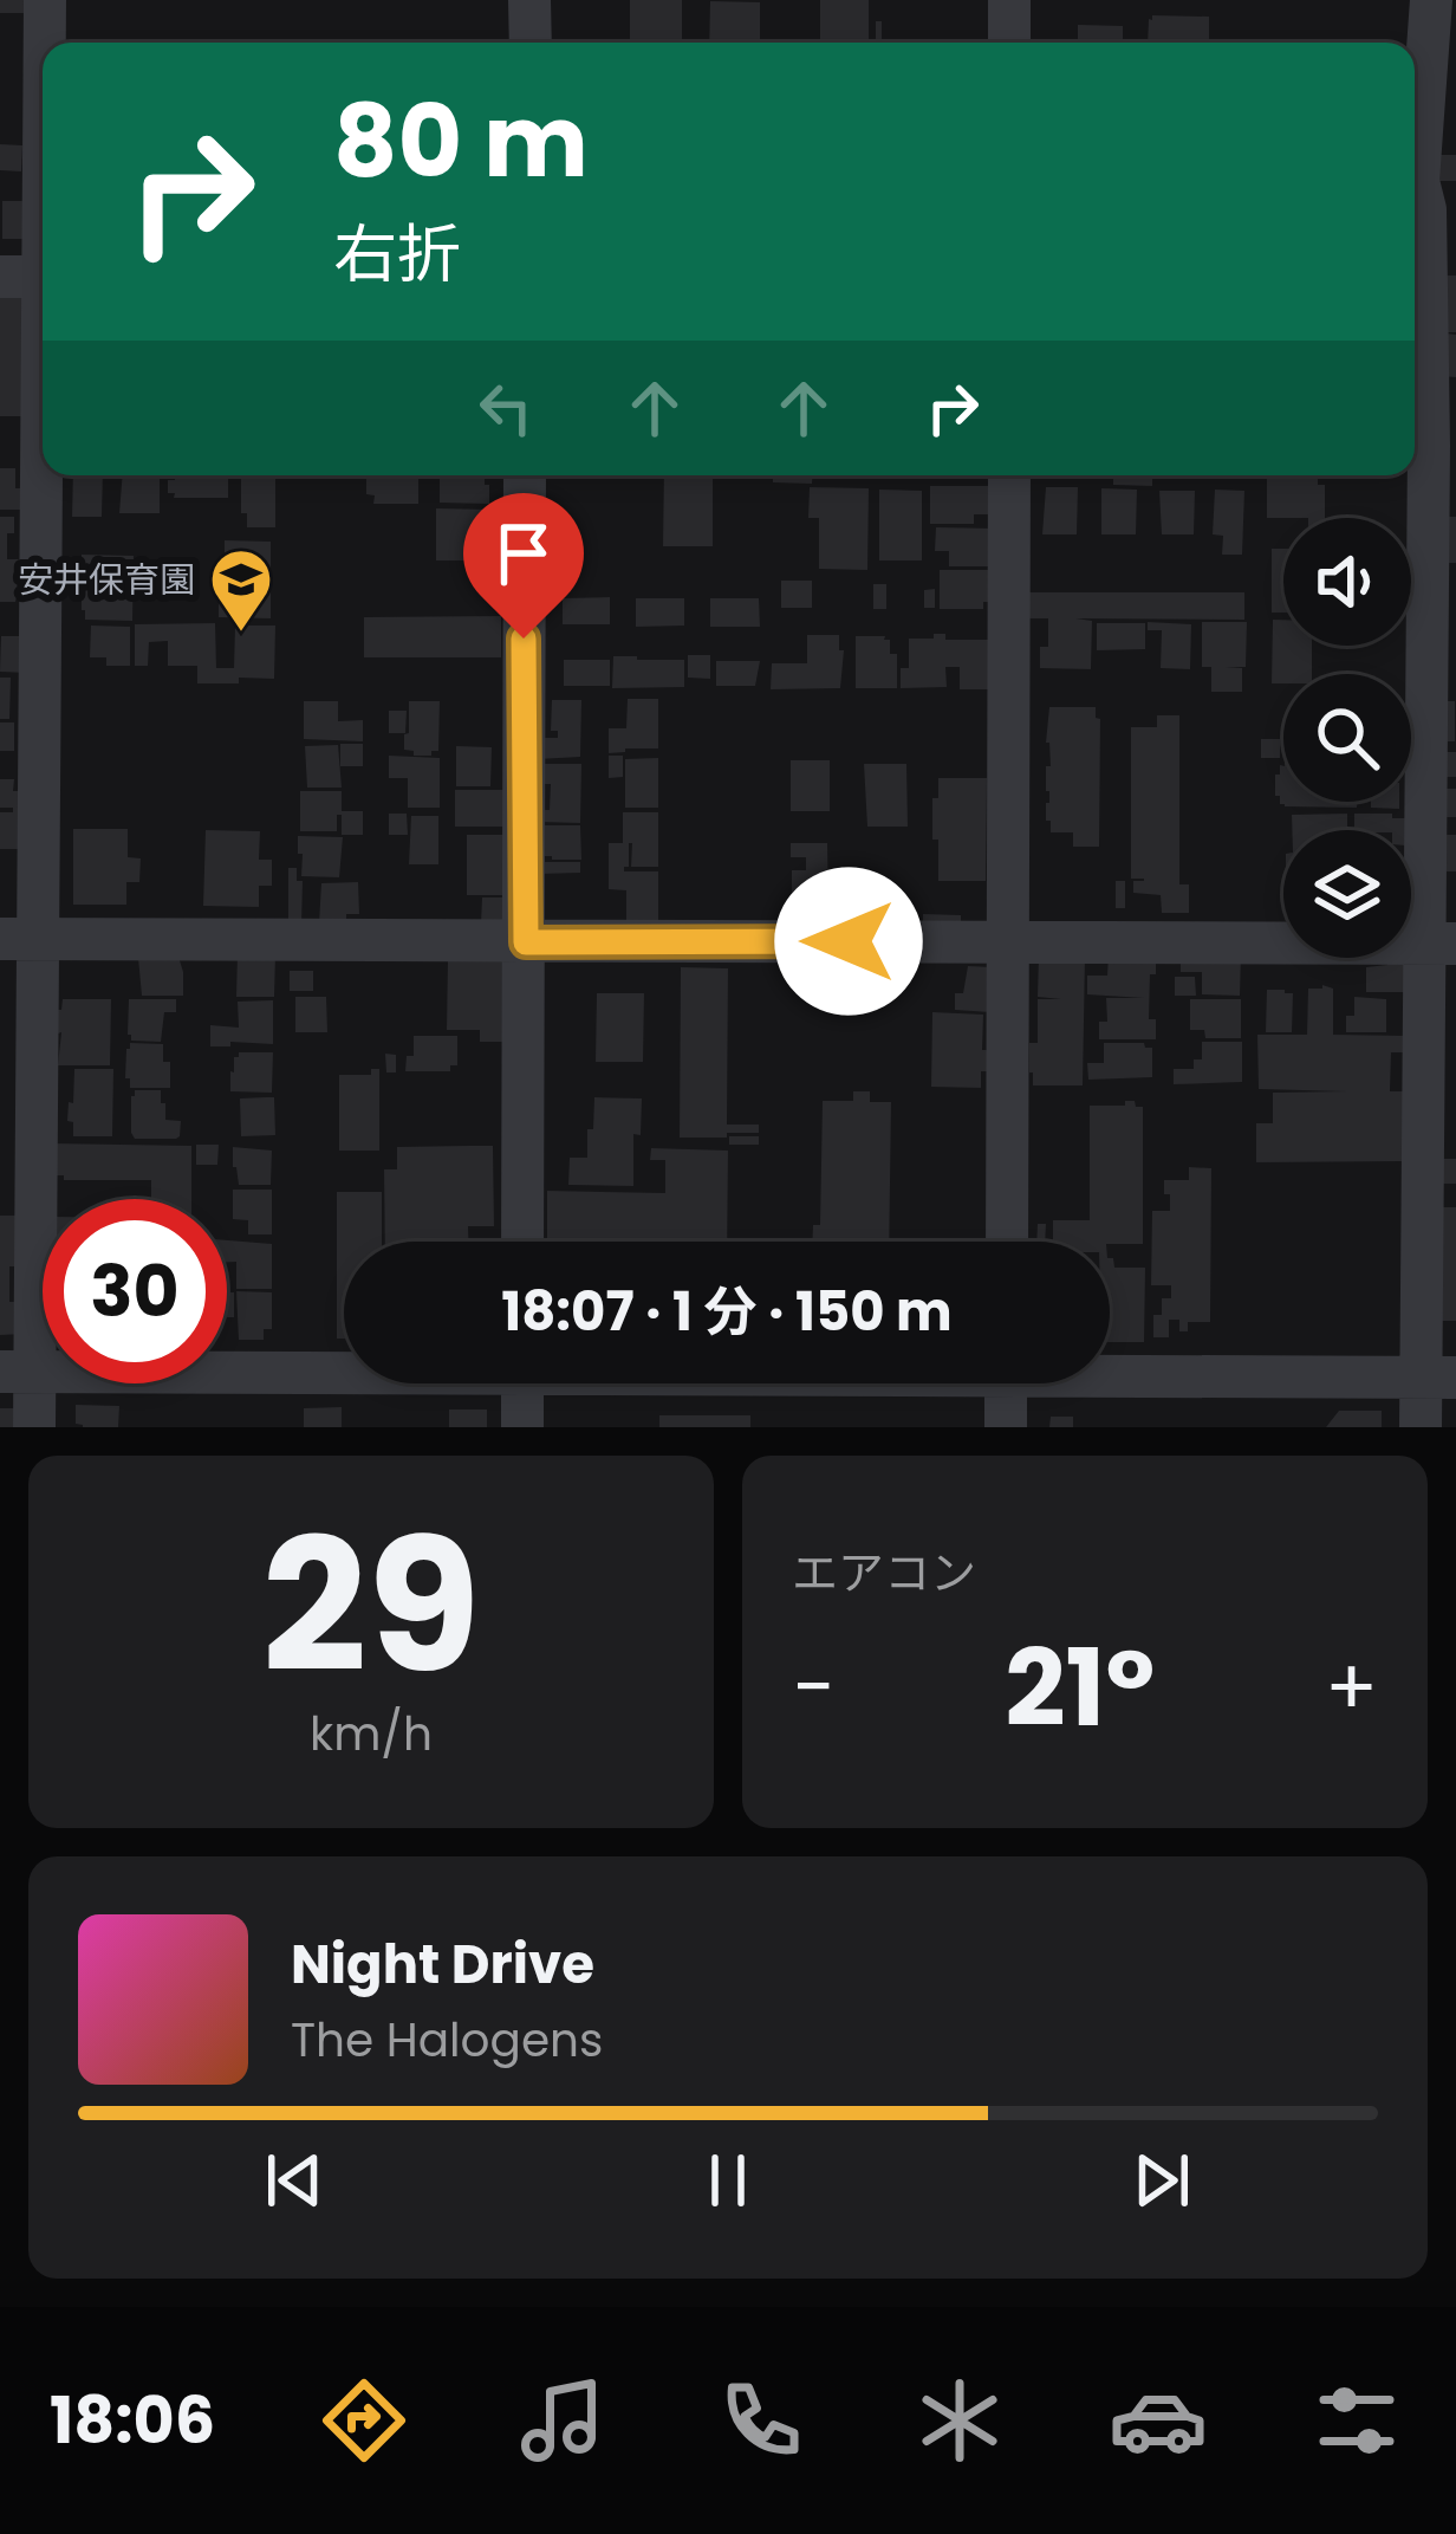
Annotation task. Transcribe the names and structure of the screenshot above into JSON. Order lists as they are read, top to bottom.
{
  "places": {
    "school or university": ["安井保育園"]
  },
  "page": {
    "turn": ["80 m", "右折"],
    "limit": "30",
    "trip": "18:07 · 1 分 · 150 m",
    "tile": [
      ["29", "km/h"],
      "エアコン"
    ],
    "heat": ["−", "21°", "+"],
    "song": ["Night Drive", "The Halogens"],
    "tabs": "18:06"
  }
}
